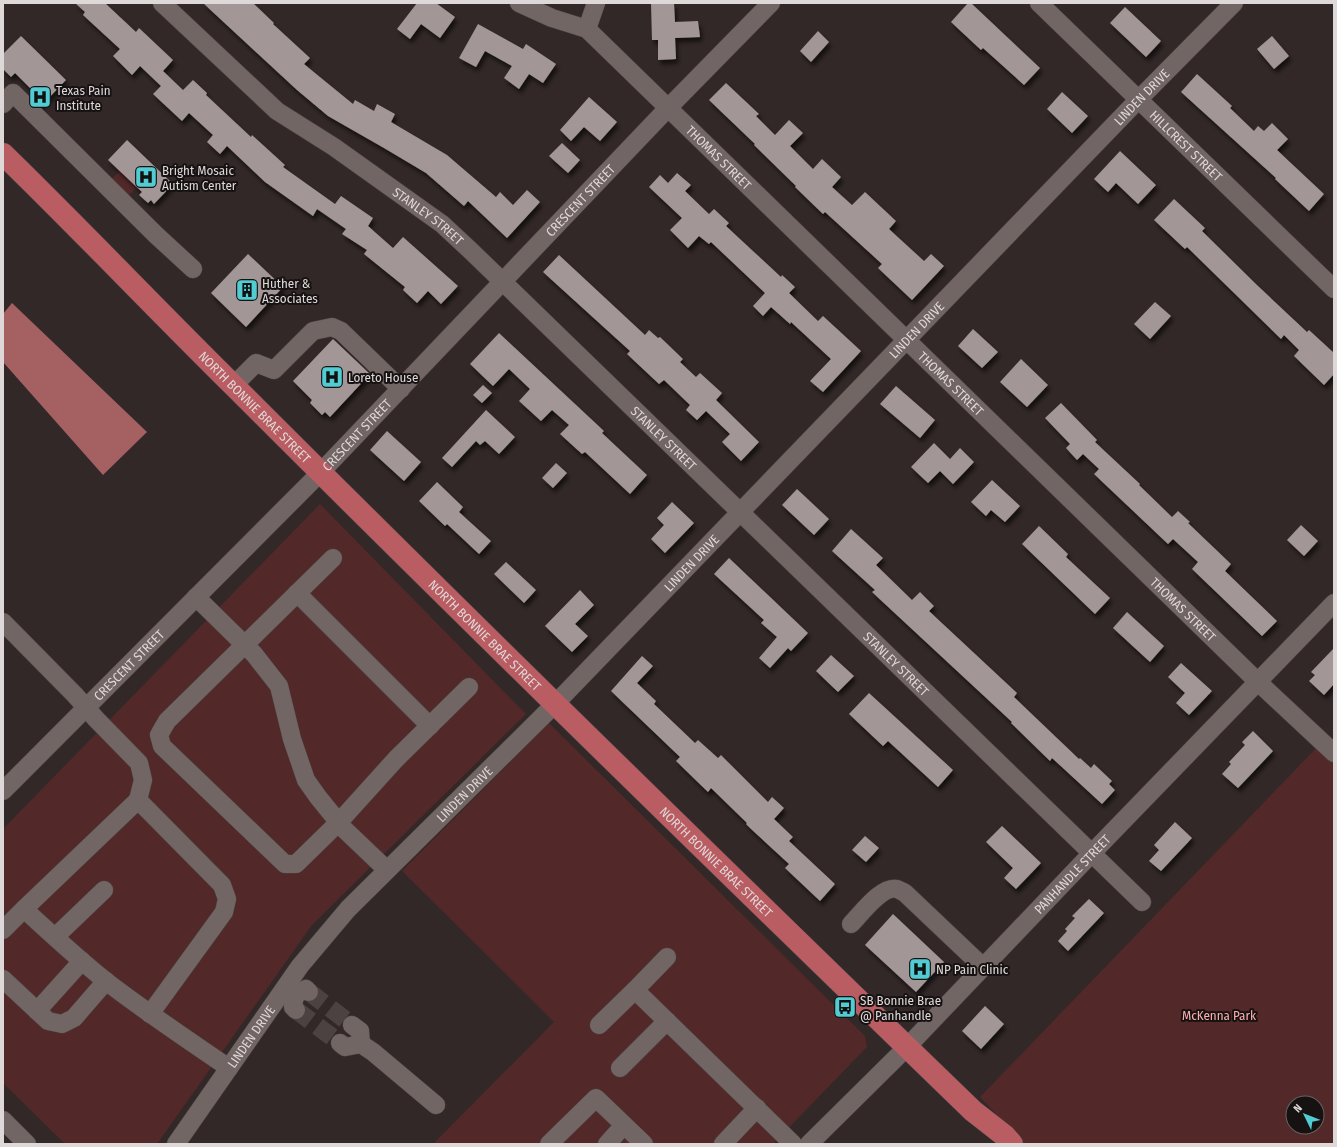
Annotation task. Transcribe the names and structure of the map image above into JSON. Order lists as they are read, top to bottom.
{
  "streets": {
    "main road": ["NORTH BONNIE BRAE STREET"],
    "street": [
      "LINDEN DRIVE",
      "HILLCREST STREET",
      "THOMAS STREET",
      "CRESCENT STREET",
      "STANLEY STREET",
      "PANHANDLE STREET"
    ]
  },
  "crossings": [
    ["LINDEN DRIVE", "HILLCREST STREET"],
    ["LINDEN DRIVE", "THOMAS STREET"],
    ["LINDEN DRIVE", "STANLEY STREET"],
    ["LINDEN DRIVE", "NORTH BONNIE BRAE STREET"],
    ["THOMAS STREET", "CRESCENT STREET"],
    ["THOMAS STREET", "PANHANDLE STREET"],
    ["CRESCENT STREET", "STANLEY STREET"],
    ["CRESCENT STREET", "NORTH BONNIE BRAE STREET"],
    ["STANLEY STREET", "PANHANDLE STREET"],
    ["NORTH BONNIE BRAE STREET", "PANHANDLE STREET"]
  ],
  "parks": ["McKenna Park"],
  "places": {
    "hospital": [
      "Texas Pain Institute",
      "Bright Mosaic Autism Center",
      "Loreto House",
      "NP Pain Clinic"
    ],
    "building": ["Huther & Associates"],
    "bus stop": ["SB Bonnie Brae @ Panhandle"]
  },
  "north": "top left"
}
